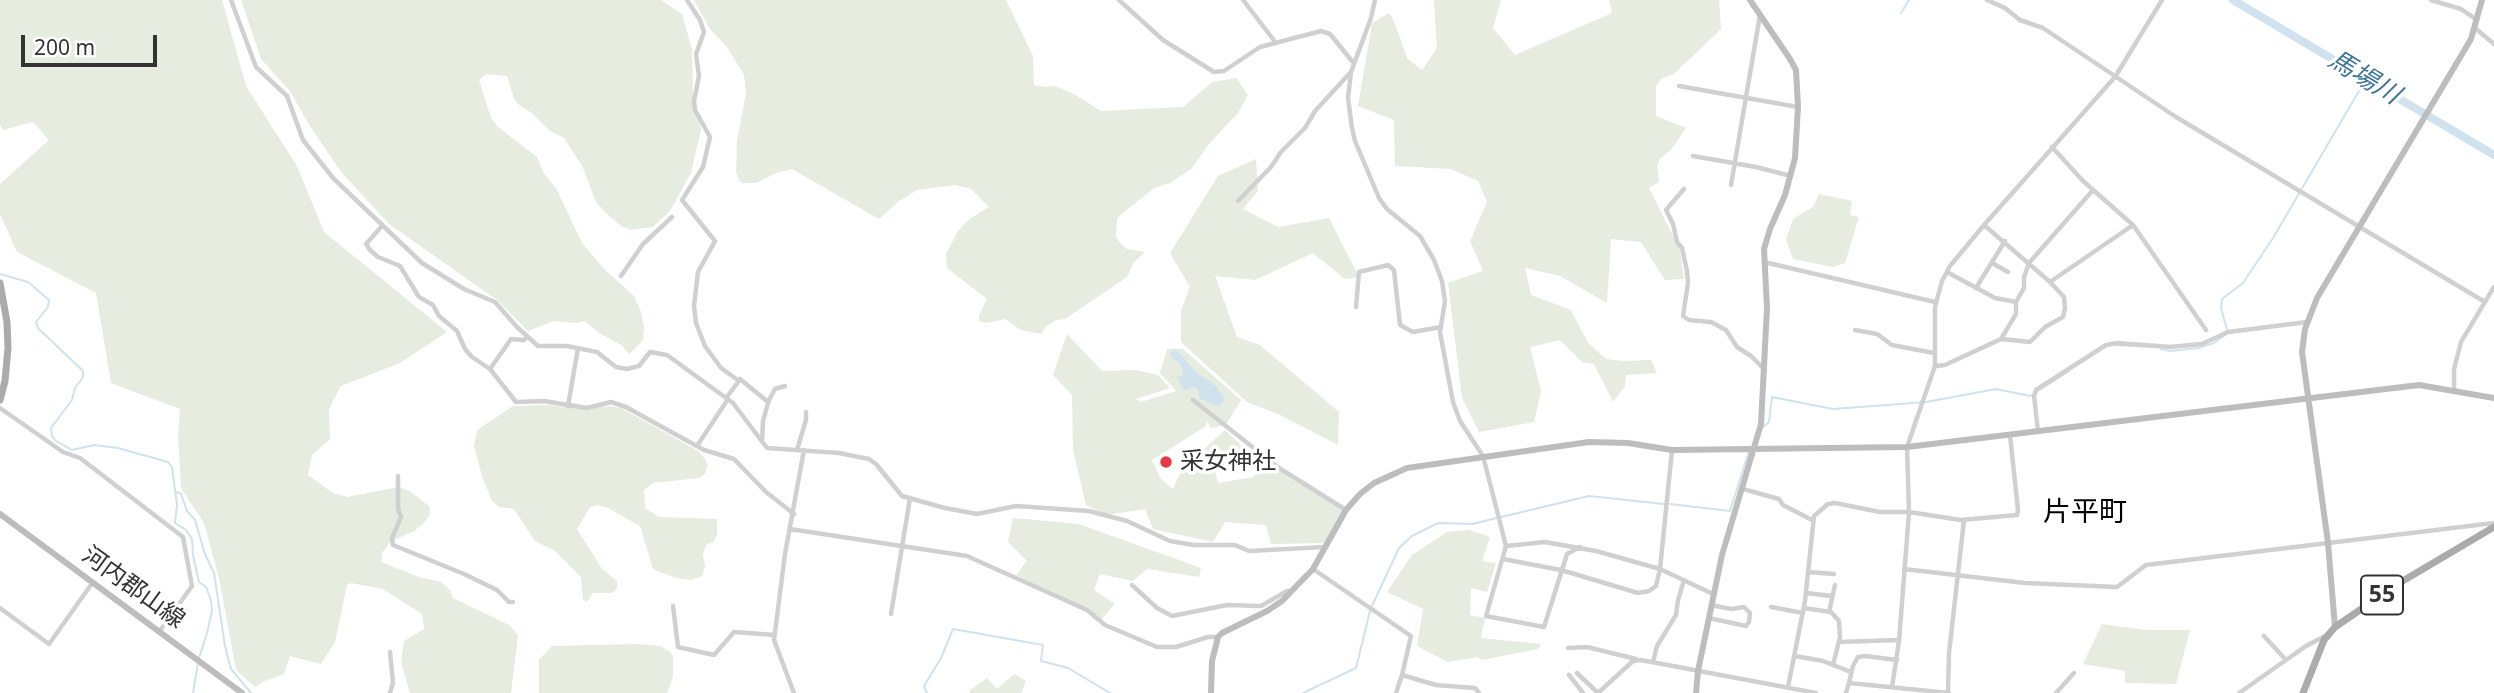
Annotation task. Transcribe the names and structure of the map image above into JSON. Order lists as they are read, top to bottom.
{
  "streets": {
    "main road": ["55"],
    "street": ["河内郡山線"]
  },
  "districts": ["片平町"],
  "water": ["馬場川"],
  "places": ["采女神社"],
  "scale_bar": "200 m"
}
